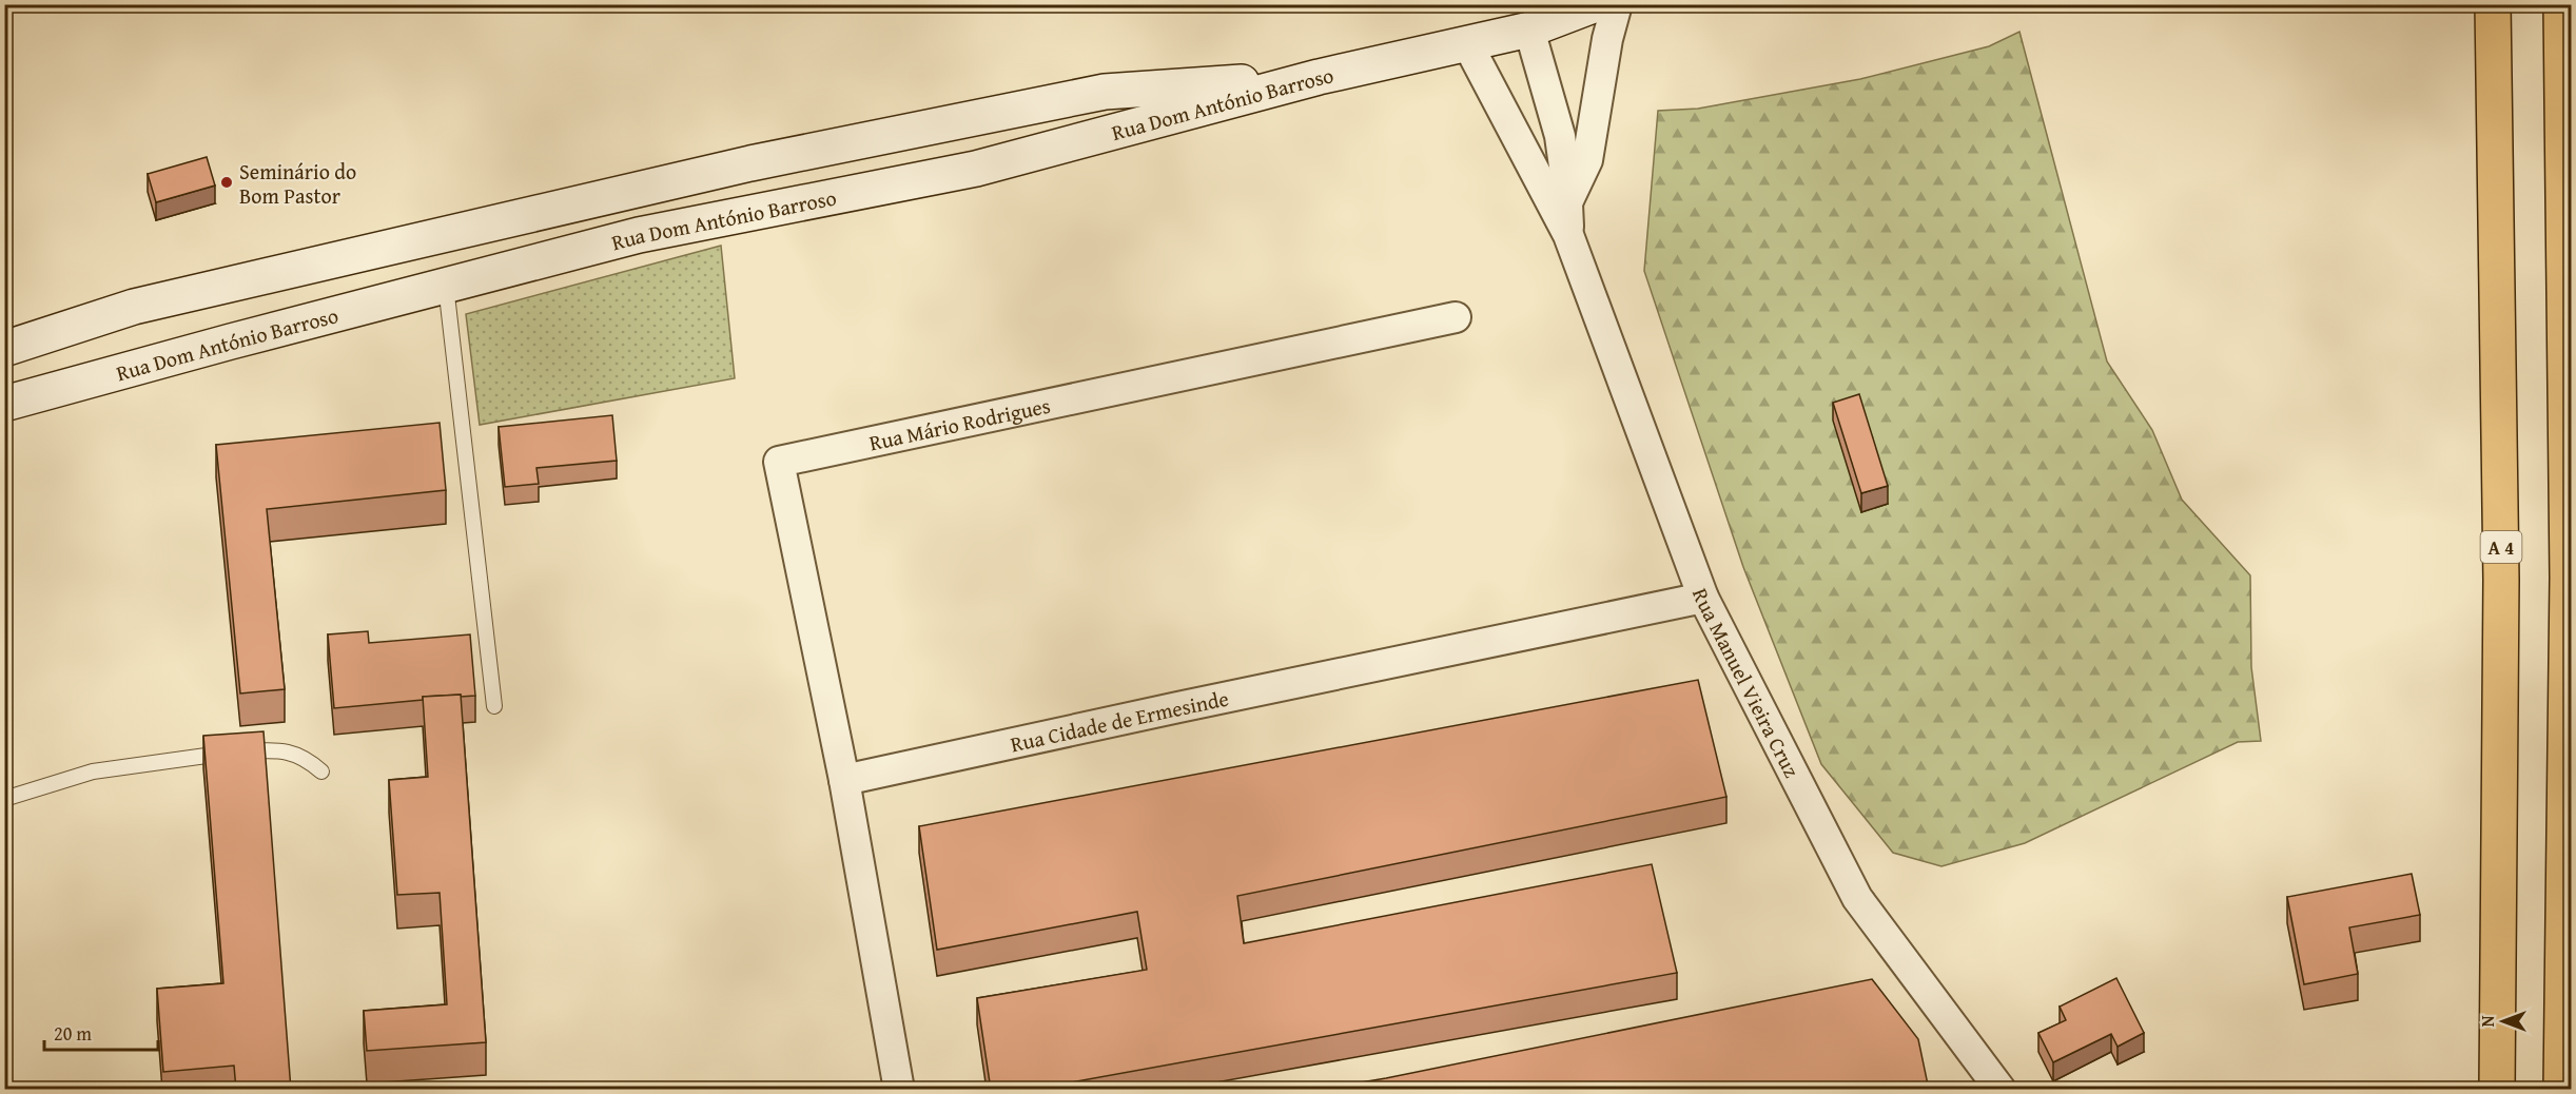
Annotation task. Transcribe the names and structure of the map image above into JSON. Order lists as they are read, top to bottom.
{
  "streets": {
    "highway": ["A 4"],
    "main road": ["Rua Dom António Barroso"],
    "street": ["Rua Mário Rodrigues", "Rua Manuel Vieira Cruz", "Rua Cidade de Ermesinde"]
  },
  "crossings": [
    ["Rua Mário Rodrigues", "Rua Cidade de Ermesinde"],
    ["Rua Manuel Vieira Cruz", "Rua Cidade de Ermesinde"]
  ],
  "places": ["Seminário do Bom Pastor"],
  "scale_bar": "20 m",
  "north": "left"
}
